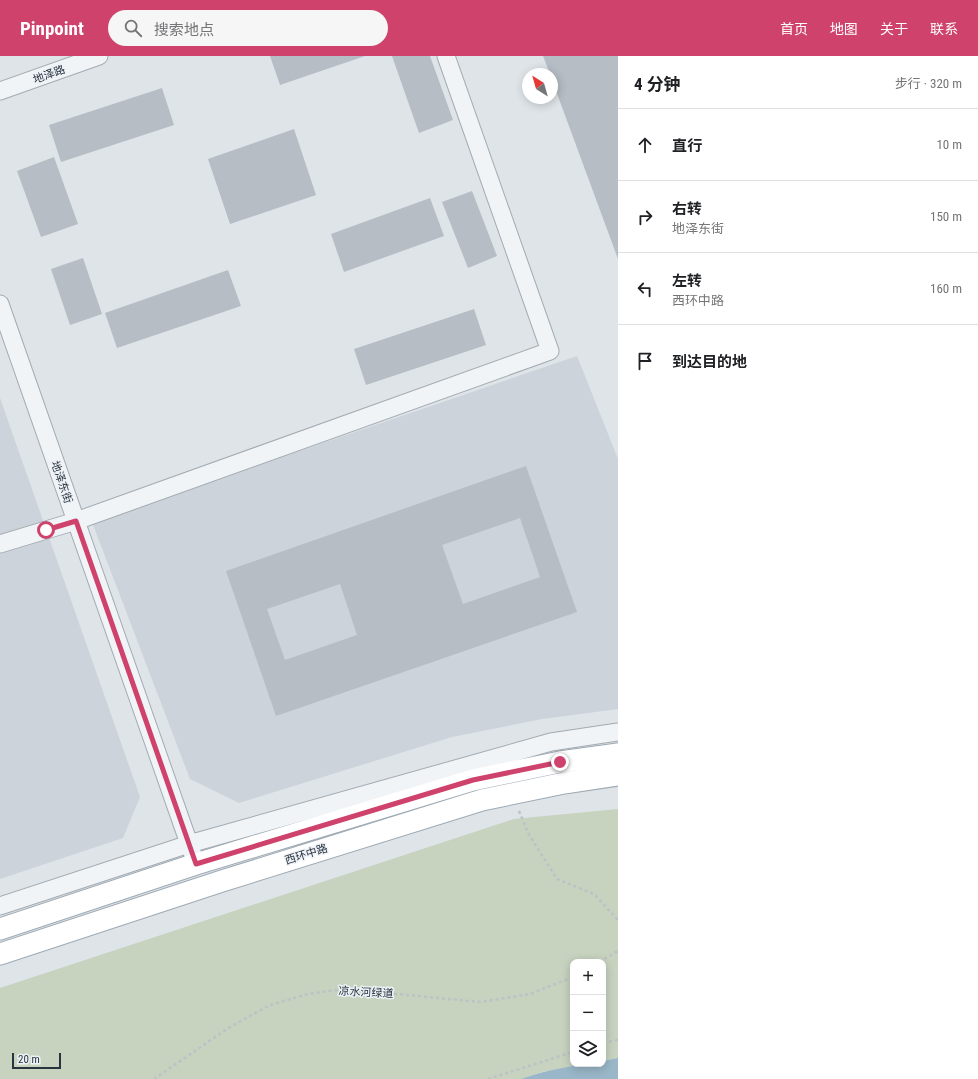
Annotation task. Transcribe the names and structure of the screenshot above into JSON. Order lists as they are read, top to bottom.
{
  "streets": {
    "main road": ["西环中路"],
    "street": ["地泽路", "地泽东街"],
    "path": ["凉水河绿道"]
  },
  "crossings": [
    ["地泽东街", "西环中路"]
  ],
  "scale_bar": "20 m",
  "north": "top left",
  "page": {
    "header": "Pinpoint",
    "search": "搜索地点",
    "nav": [
      "首页",
      "地图",
      "关于",
      "联系"
    ],
    "heading": ["4 分钟", "步行 · 320 m"],
    "list": [
      ["直行", "10 m"],
      ["右转", "地泽东街", "150 m"],
      ["左转", "西环中路", "160 m"],
      "到达目的地"
    ],
    "map_buttons": ["+", "−"],
    "scale": "20 m"
  }
}
